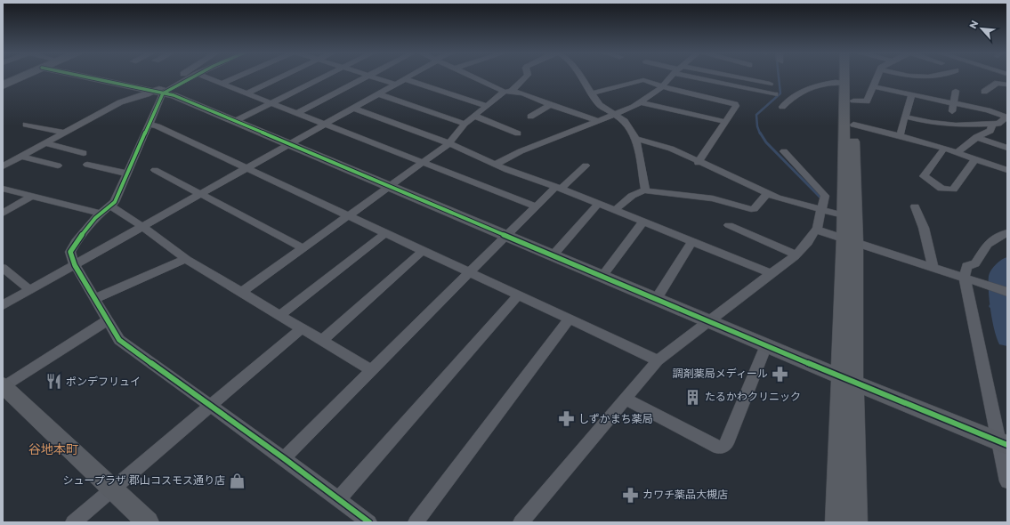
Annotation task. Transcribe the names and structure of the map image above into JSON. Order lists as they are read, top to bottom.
{
  "districts": ["谷地本町"],
  "places": {
    "pharmacy": ["調剤薬局メディール", "しずかまち薬局", "カワチ薬品大槻店"],
    "restaurant": ["ポンデフリュイ"],
    "building": ["たるかわクリニック"],
    "shop": ["シュープラザ 郡山コスモス通り店"]
  },
  "north": "top left"
}
